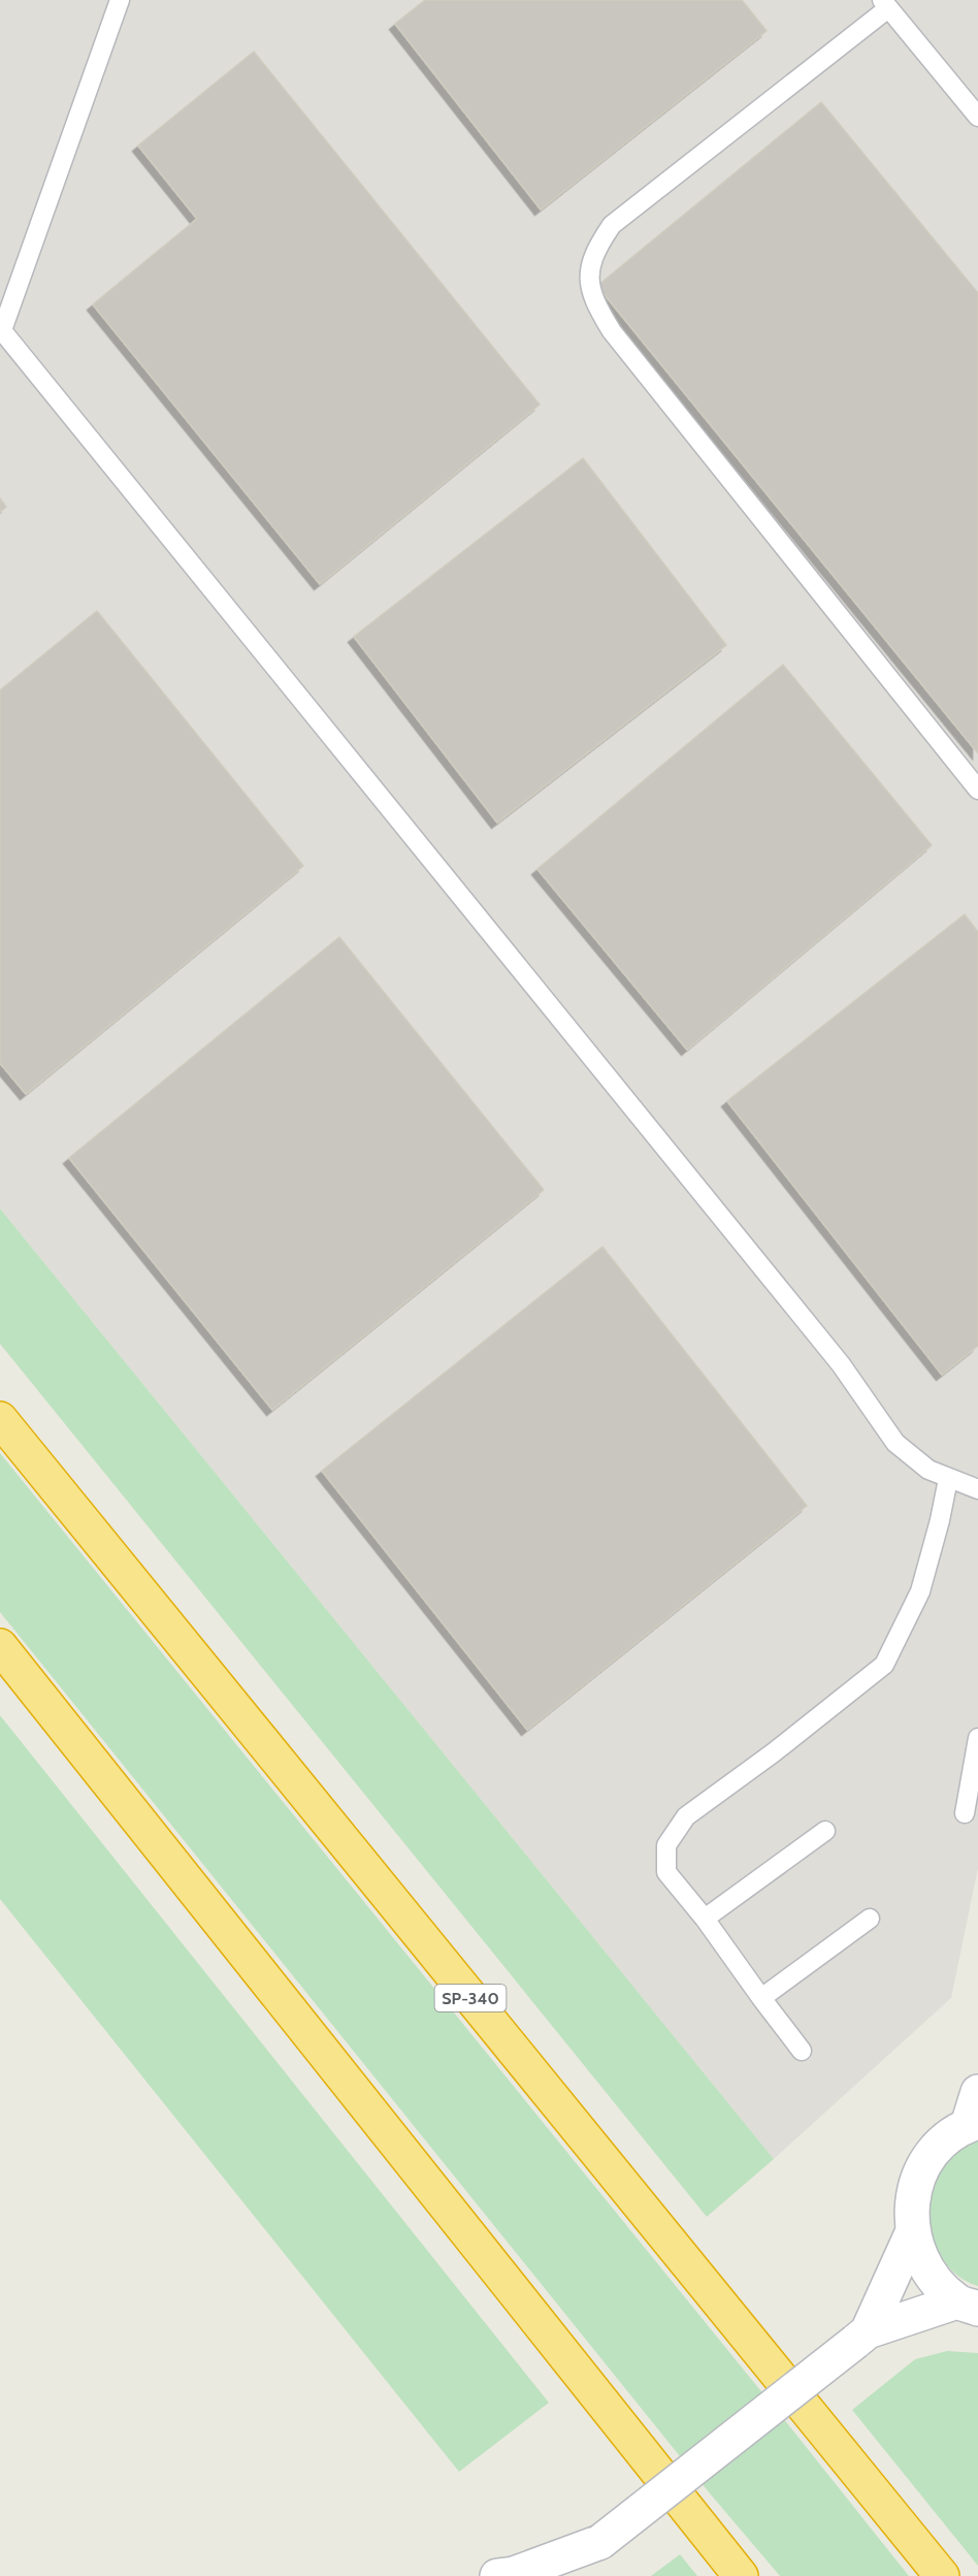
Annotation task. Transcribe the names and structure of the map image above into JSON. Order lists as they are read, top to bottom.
{
  "streets": {
    "highway": ["SP-340"]
  }
}
